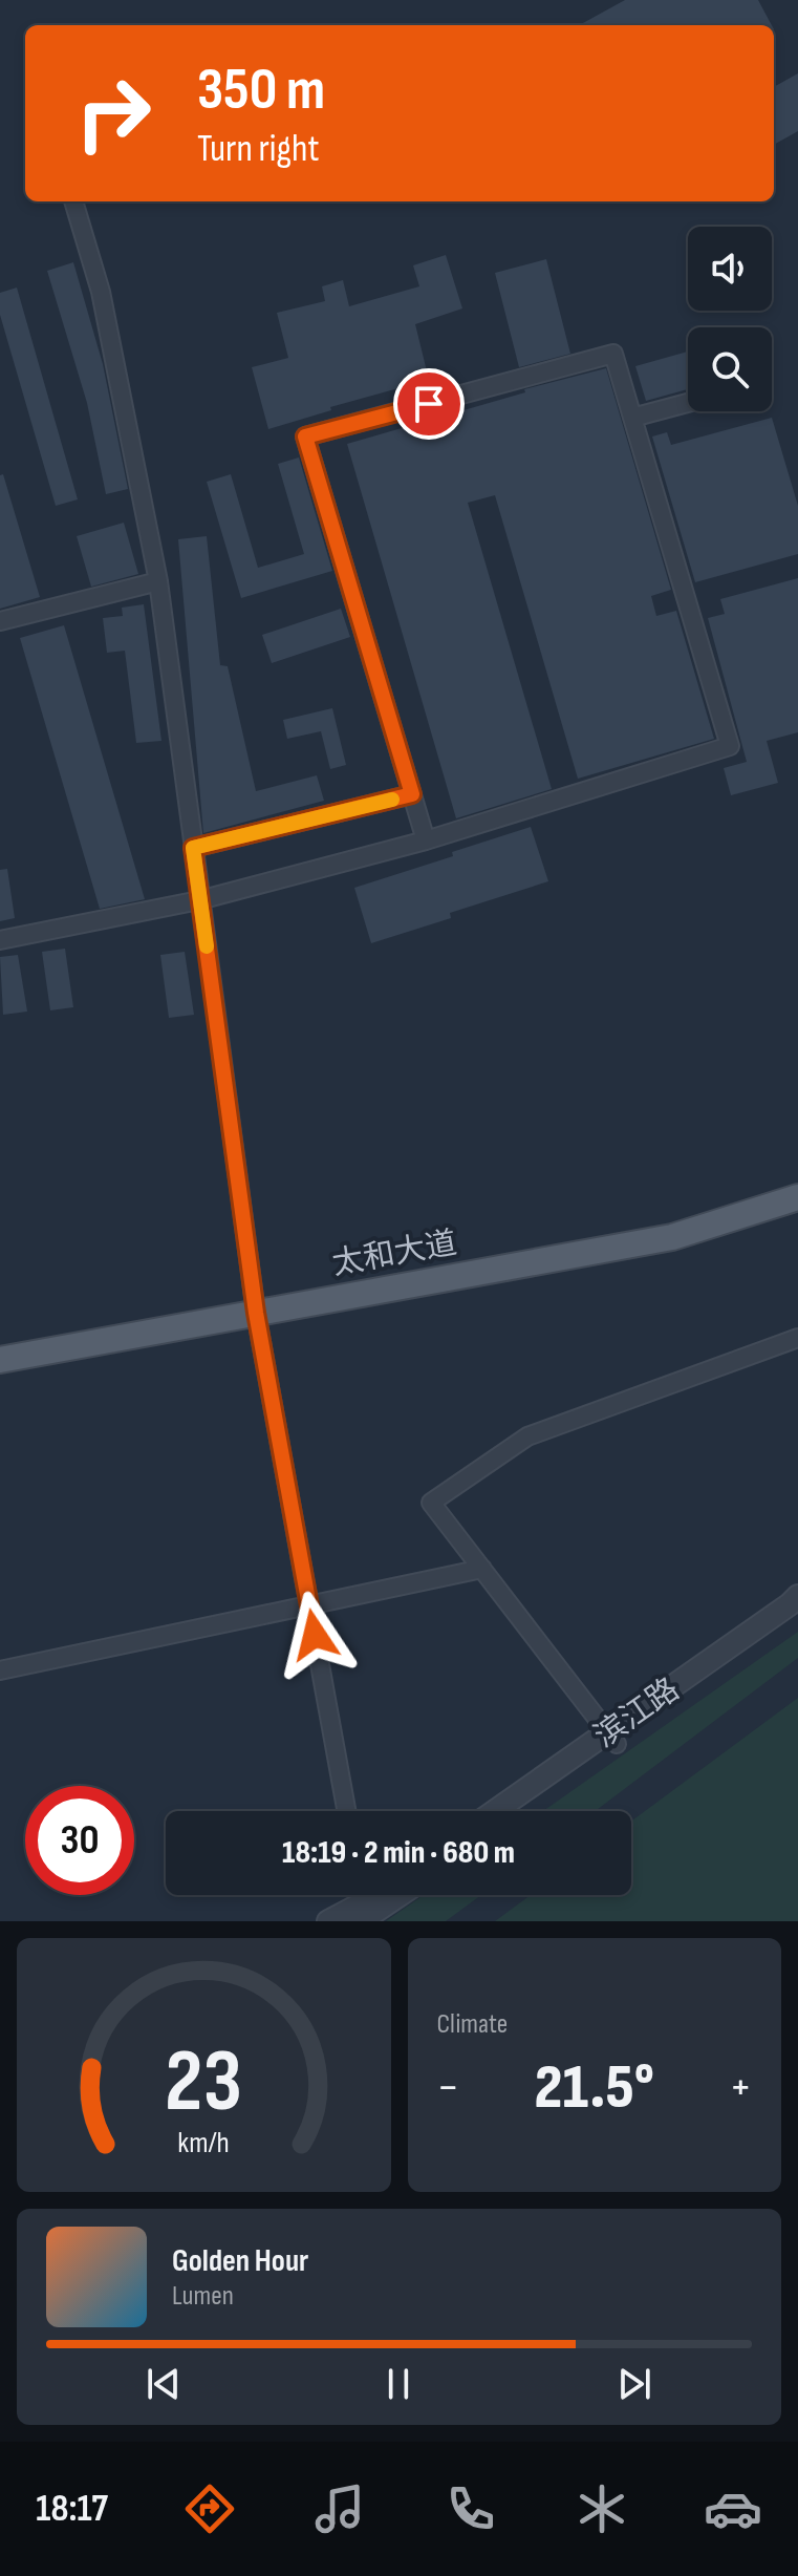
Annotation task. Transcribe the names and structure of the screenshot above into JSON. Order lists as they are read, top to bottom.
{
  "streets": {
    "main road": ["太和大道"],
    "street": ["滨江路"]
  },
  "page": {
    "turn": ["350 m", "Turn right"],
    "limit": "30",
    "trip": "18:19 · 2 min · 680 m",
    "tile": "Climate",
    "heat": ["−", "21.5°", "+"],
    "song": ["Golden Hour", "Lumen"],
    "tabs": "18:17",
    "gauge": ["23", "km/h"]
  }
}
